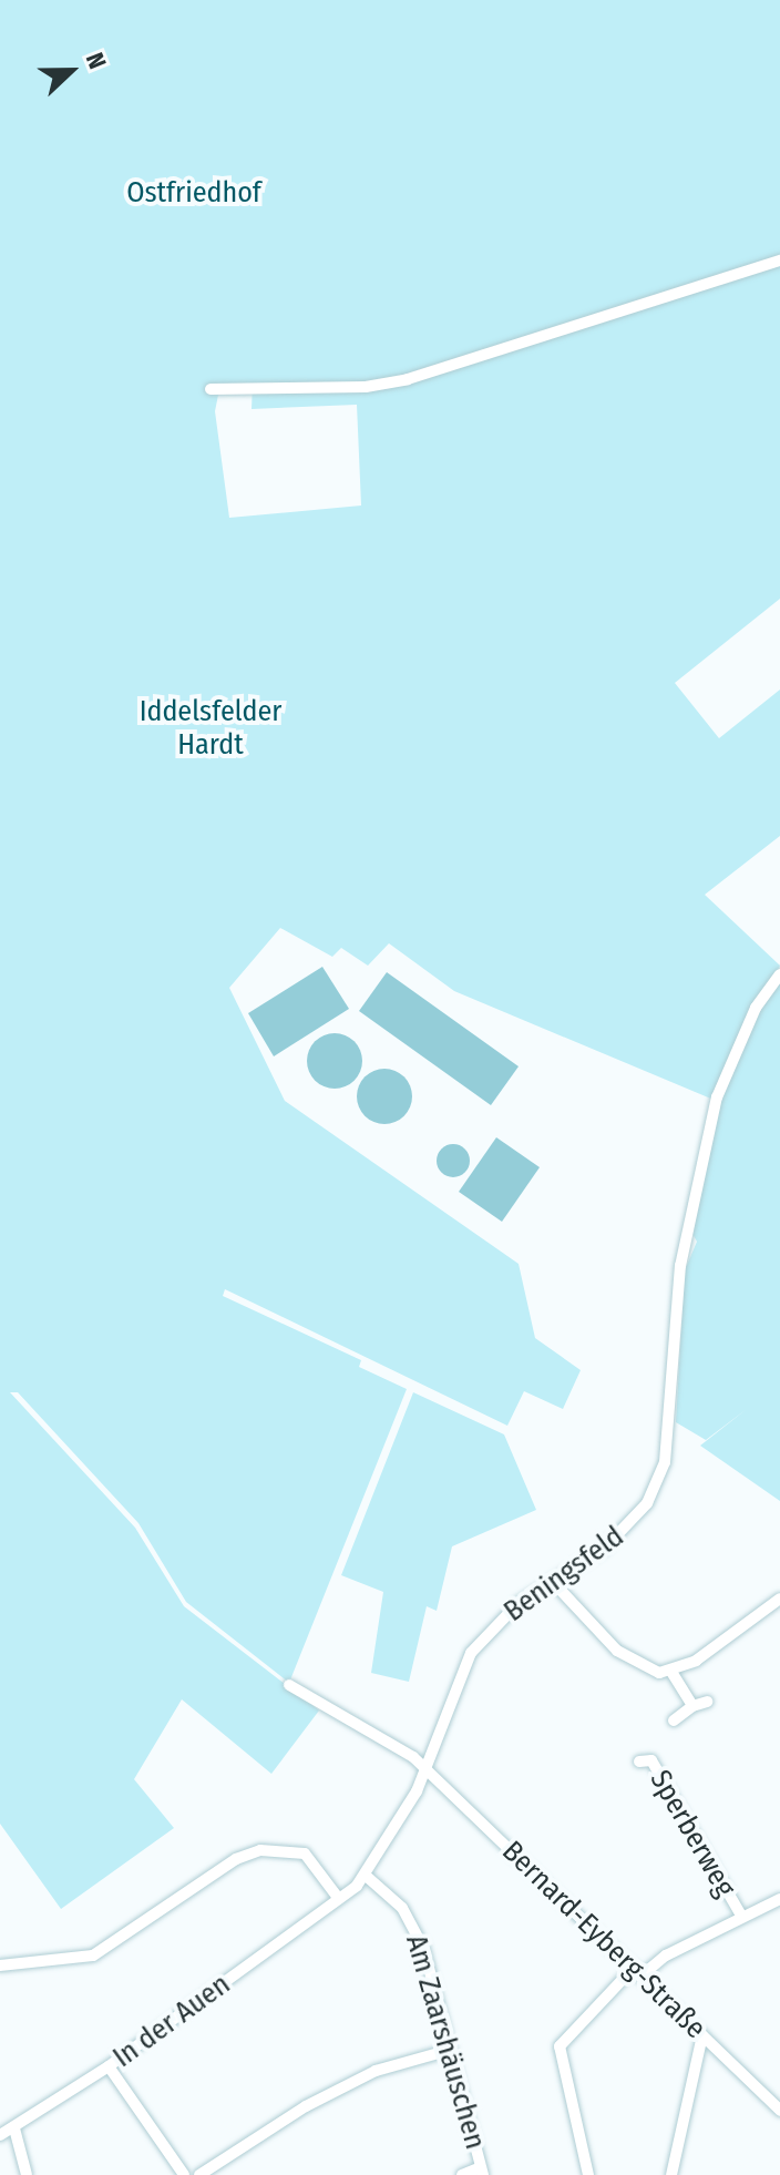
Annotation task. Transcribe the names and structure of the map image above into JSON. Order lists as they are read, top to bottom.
{
  "streets": {
    "street": [
      "Beningsfeld",
      "Sperberweg",
      "Bernard-Eyberg-Straße",
      "In der Auen",
      "Am Zaarshäuschen"
    ]
  },
  "crossings": [
    ["Beningsfeld", "Bernard-Eyberg-Straße"],
    ["Beningsfeld", "In der Auen"],
    ["Beningsfeld", "Am Zaarshäuschen"]
  ],
  "parks": ["Ostfriedhof", "Iddelsfelder Hardt"],
  "north": "right"
}
